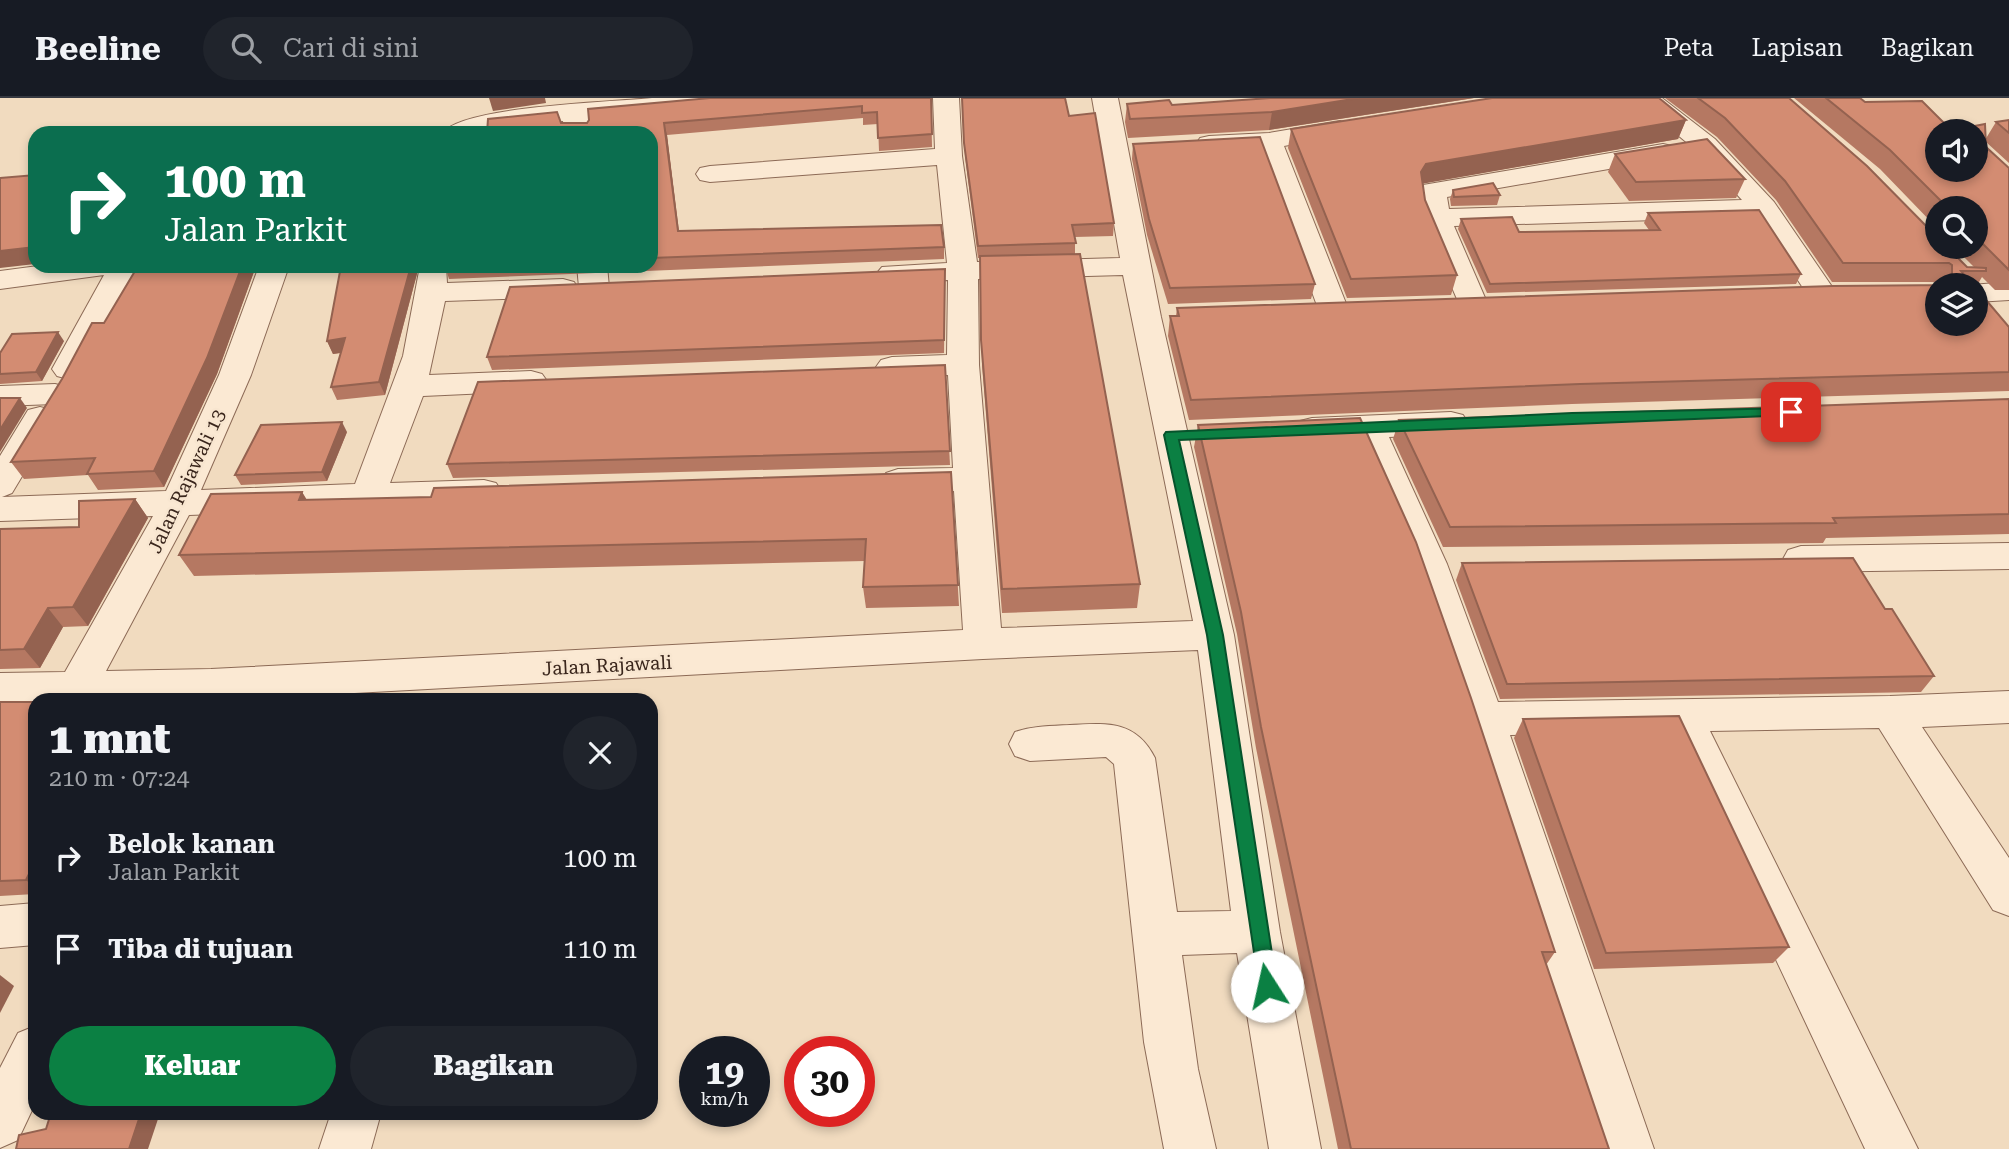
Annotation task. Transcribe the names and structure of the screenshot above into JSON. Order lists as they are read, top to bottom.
{
  "streets": {
    "street": ["Jalan Rajawali 13", "Jalan Rajawali"]
  },
  "crossings": [
    ["Jalan Rajawali 13", "Jalan Rajawali"]
  ],
  "page": {
    "header": "Beeline",
    "search": "Cari di sini",
    "nav": ["Peta", "Lapisan", "Bagikan"],
    "turn": ["100 m", "Jalan Parkit"],
    "heading": ["1 mnt", "210 m · 07:24"],
    "list": [
      {
        "name": "Belok kanan",
        "note": "Jalan Parkit",
        "value": "100 m"
      },
      {
        "name": "Tiba di tujuan",
        "value": "110 m"
      }
    ],
    "buttons": ["Keluar", "Bagikan"],
    "speed": "19 km/h",
    "limit": "30"
  }
}
